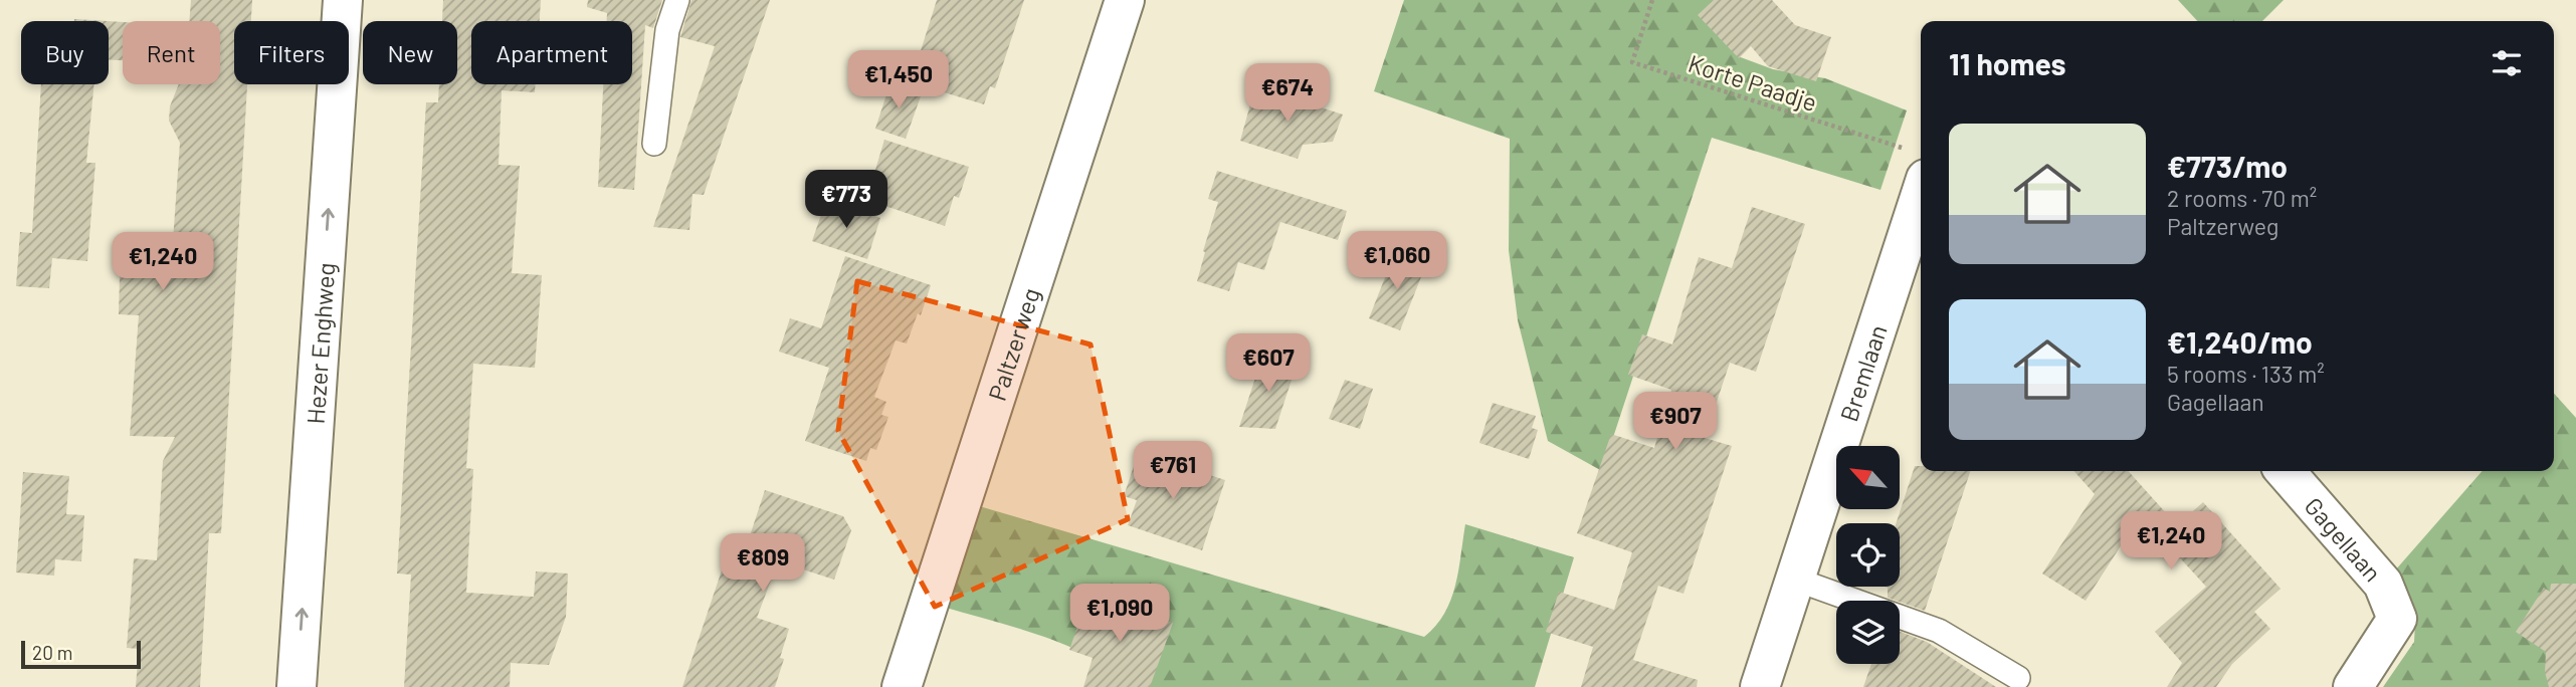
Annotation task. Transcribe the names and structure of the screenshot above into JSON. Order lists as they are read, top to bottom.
{
  "streets": {
    "street": [
      "Hezer Enghweg",
      "Paltzerweg",
      "Bremlaan",
      "Gagellaan"
    ],
    "path": ["Korte Paadje"]
  },
  "crossings": [
    ["Korte Paadje", "Bremlaan"]
  ],
  "one_way": ["Hezer Enghweg"],
  "scale_bar": "20 m",
  "north": "top left",
  "page": {
    "chip": [
      "Buy",
      "Rent",
      "Filters",
      "New",
      "Apartment"
    ],
    "heading": "11 homes",
    "price": [
      "€1,450",
      "€674",
      "€773",
      "€1,060",
      "€1,240",
      "€607",
      "€907",
      "€761",
      "€1,240",
      "€809",
      "€1,090"
    ],
    "list": [
      {
        "name": "€773/mo",
        "note": "2 rooms · 70 m² · Paltzerweg"
      },
      {
        "name": "€1,240/mo",
        "note": "5 rooms · 133 m² · Gagellaan"
      }
    ],
    "scale": "20 m"
  }
}
